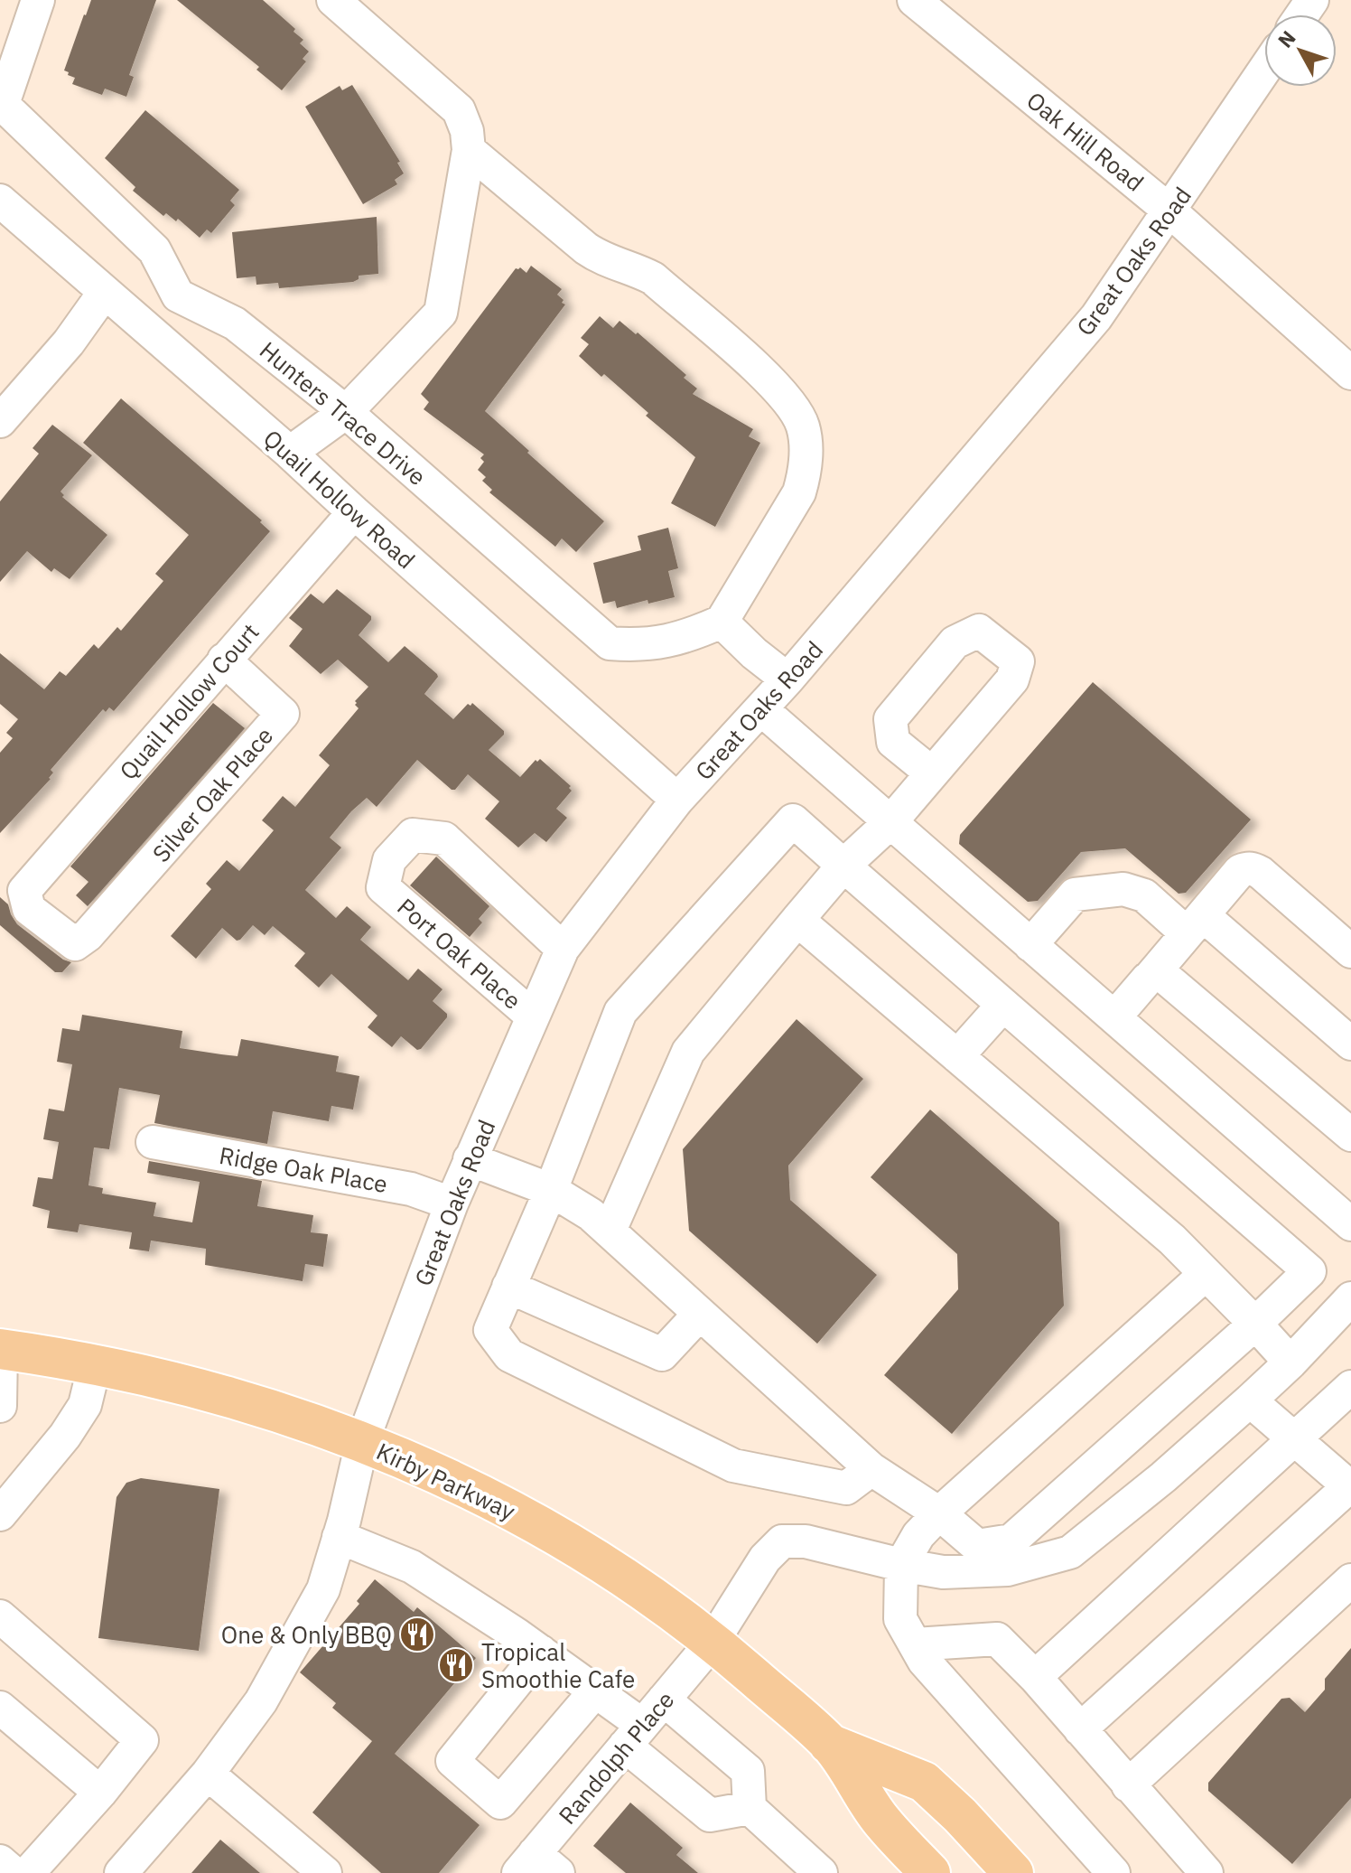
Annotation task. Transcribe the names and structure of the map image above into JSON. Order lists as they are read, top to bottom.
{
  "streets": {
    "main road": ["Kirby Parkway"],
    "street": [
      "Oak Hill Road",
      "Great Oaks Road",
      "Hunters Trace Drive",
      "Quail Hollow Road",
      "Quail Hollow Court",
      "Silver Oak Place",
      "Port Oak Place",
      "Ridge Oak Place",
      "Randolph Place"
    ]
  },
  "crossings": [
    ["Oak Hill Road", "Great Oaks Road"],
    ["Great Oaks Road", "Quail Hollow Road"],
    ["Great Oaks Road", "Port Oak Place"],
    ["Great Oaks Road", "Ridge Oak Place"],
    ["Great Oaks Road", "Kirby Parkway"],
    ["Quail Hollow Road", "Quail Hollow Court"],
    ["Quail Hollow Court", "Silver Oak Place"],
    ["Kirby Parkway", "Randolph Place"]
  ],
  "places": {
    "restaurant": ["One & Only BBQ", "Tropical Smoothie Cafe"]
  },
  "north": "top left"
}
